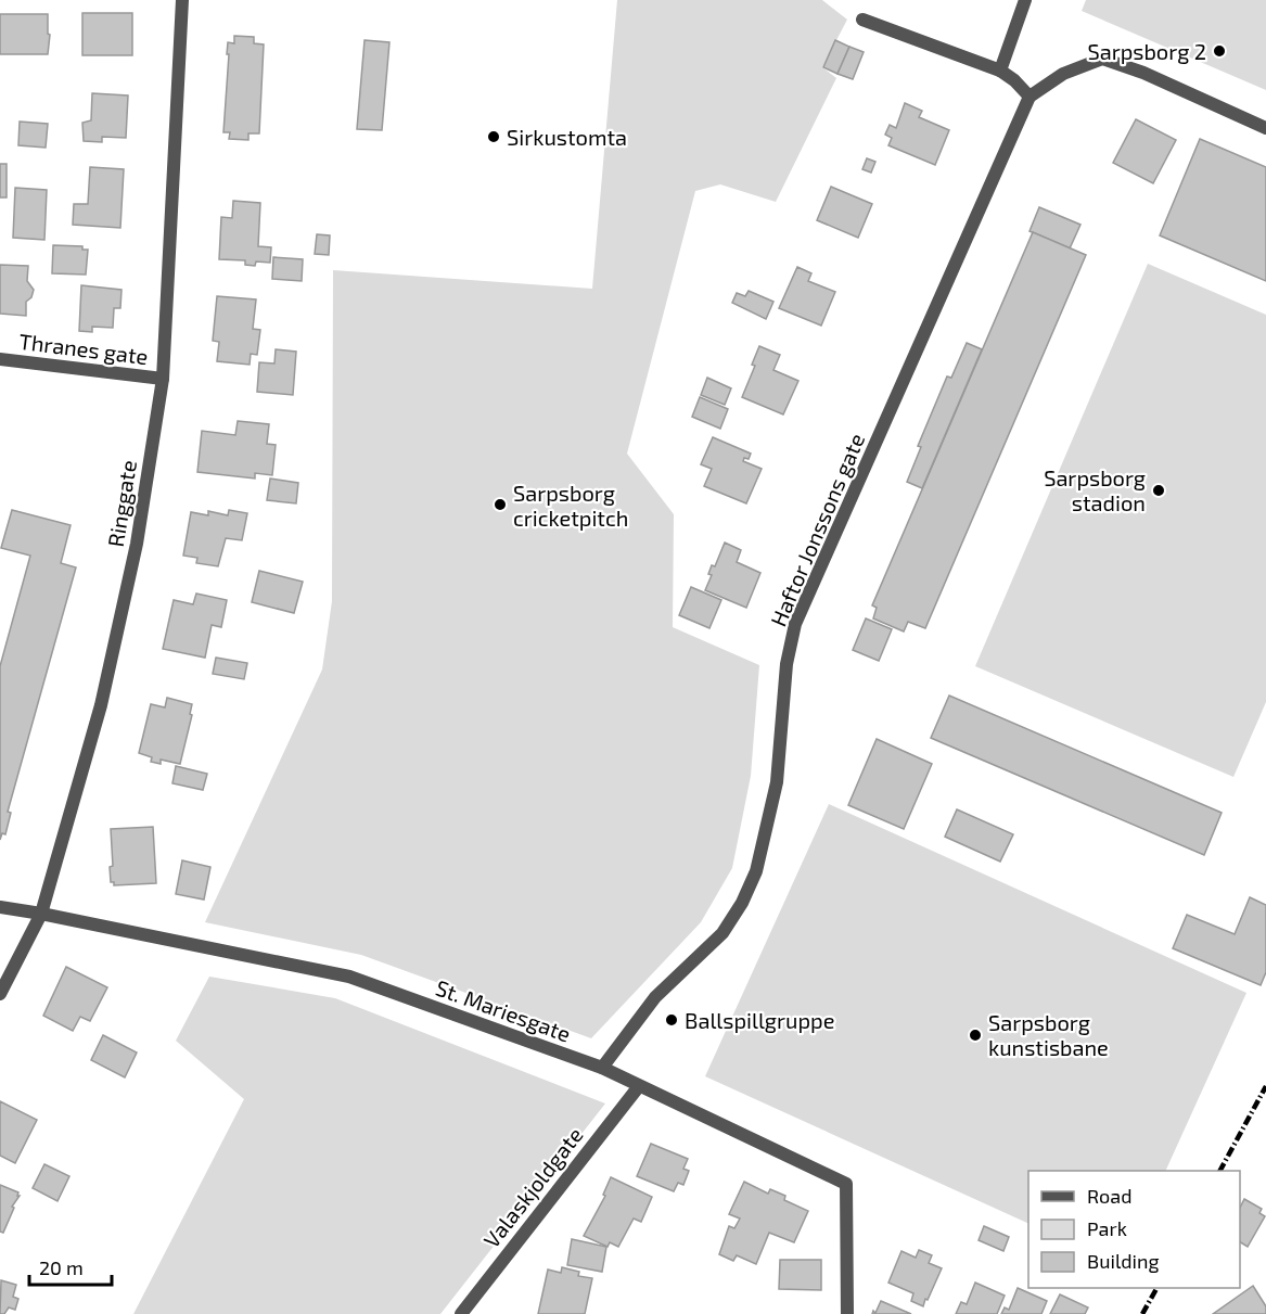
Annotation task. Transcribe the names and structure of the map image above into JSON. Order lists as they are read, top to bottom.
{
  "streets": {
    "street": [
      "Thranes gate",
      "Ringgate",
      "Haftor Jonssons gate",
      "St. Mariesgate",
      "Valaskjoldgate"
    ]
  },
  "crossings": [
    ["Thranes gate", "Ringgate"],
    ["Ringgate", "St. Mariesgate"],
    ["Haftor Jonssons gate", "St. Mariesgate"],
    ["St. Mariesgate", "Valaskjoldgate"]
  ],
  "places": [
    "Sarpsborg 2",
    "Sirkustomta",
    "Sarpsborg stadion",
    "Sarpsborg cricketpitch",
    "Ballspillgruppe",
    "Sarpsborg kunstisbane"
  ],
  "legend": ["Road", "Park", "Building"],
  "scale_bar": "20 m"
}
